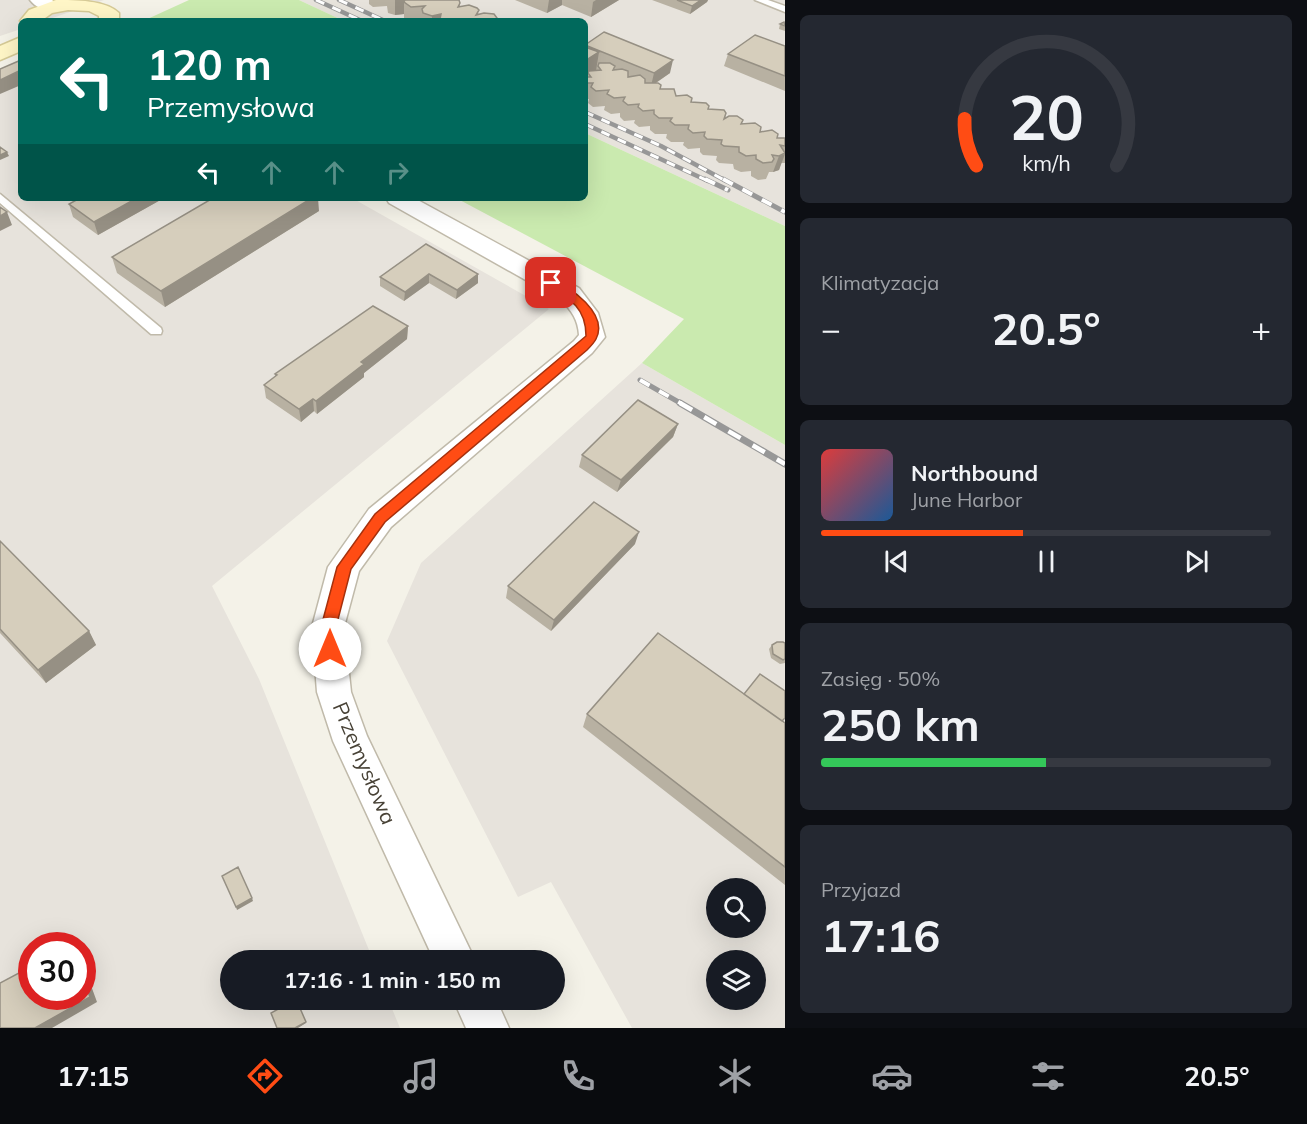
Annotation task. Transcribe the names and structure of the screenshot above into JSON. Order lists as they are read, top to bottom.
{
  "streets": {
    "street": ["Przemysłowa"]
  },
  "page": {
    "turn": ["120 m", "Przemysłowa"],
    "tile": [
      "Klimatyzacja",
      ["Zasięg · 50%", "250 km"],
      ["Przyjazd", "17:16"]
    ],
    "heat": ["−", "20.5°", "+"],
    "song": ["Northbound", "June Harbor"],
    "limit": "30",
    "trip": "17:16 · 1 min · 150 m",
    "tabs": ["17:15", "20.5°"],
    "gauge": ["20", "km/h"]
  }
}
